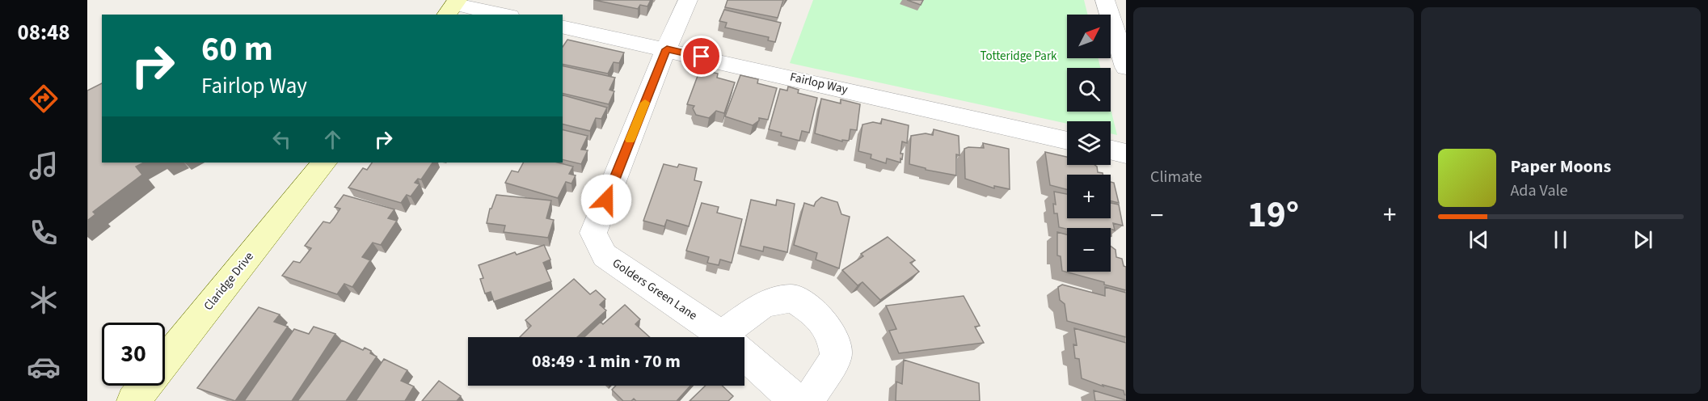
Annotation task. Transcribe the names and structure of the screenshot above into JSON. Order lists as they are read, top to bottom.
{
  "streets": {
    "street": ["Fairlop Way", "Claridge Drive", "Golders Green Lane"]
  },
  "crossings": [
    ["Fairlop Way", "Golders Green Lane"]
  ],
  "parks": ["Totteridge Park"],
  "north": "top right",
  "page": {
    "tabs": "08:48",
    "tile": "Climate",
    "map_buttons": ["+", "−"],
    "turn": ["60 m", "Fairlop Way"],
    "song": ["Paper Moons", "Ada Vale"],
    "heat": ["−", "19°", "+"],
    "limit": "30",
    "trip": "08:49 · 1 min · 70 m"
  }
}
